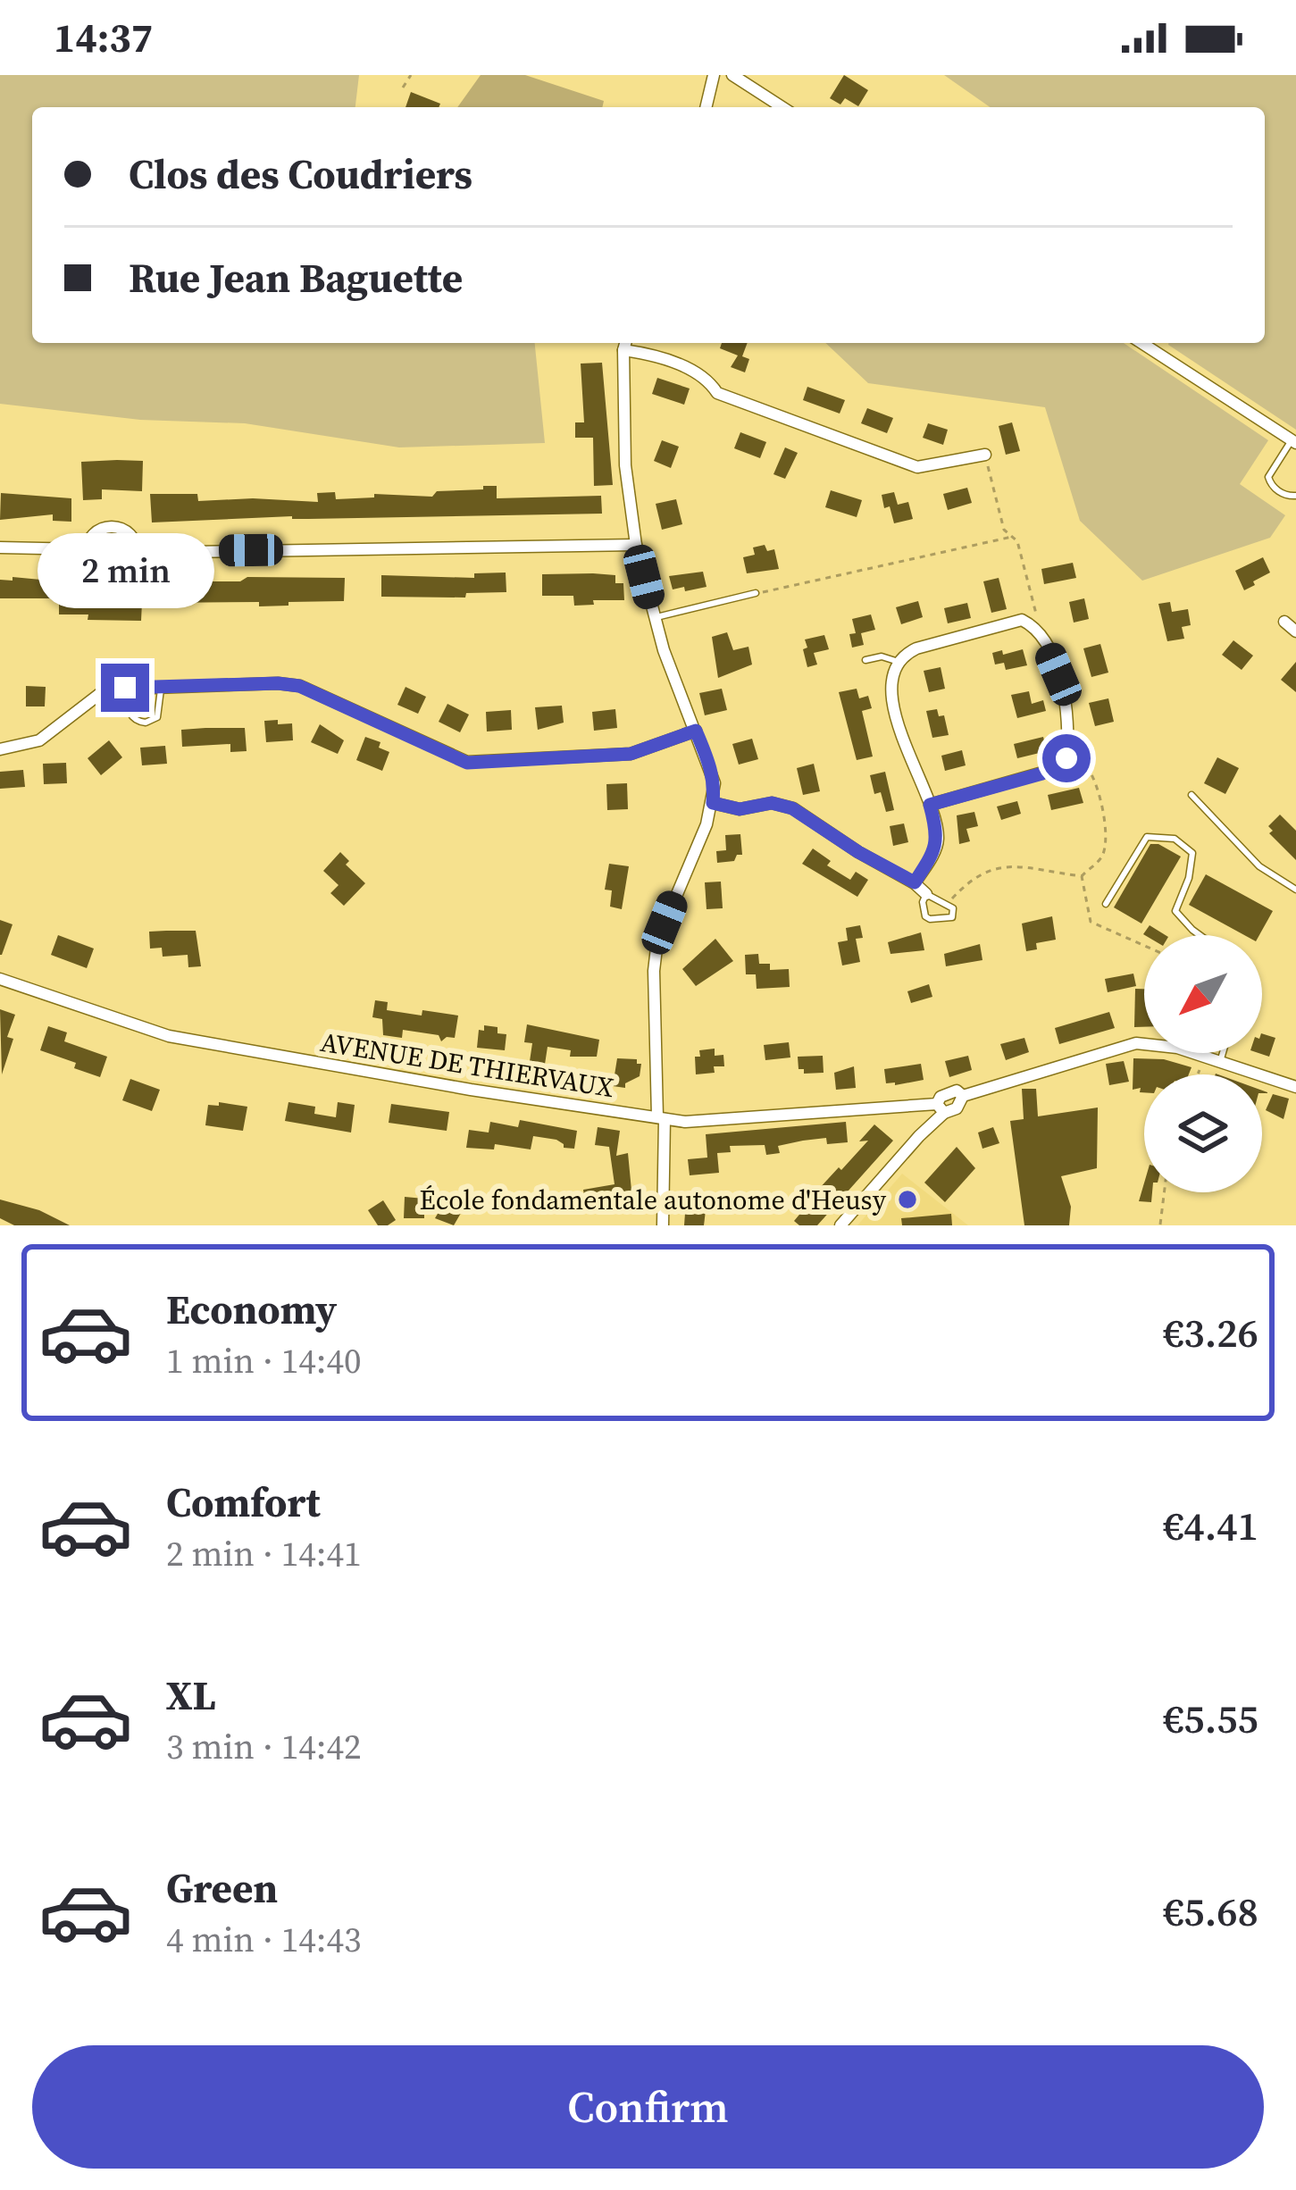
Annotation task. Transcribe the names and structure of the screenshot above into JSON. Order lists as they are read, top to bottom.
{
  "streets": {
    "street": ["AVENUE DE THIERVAUX"]
  },
  "places": ["École fondamentale autonome d'Heusy"],
  "north": "bottom left",
  "page": {
    "status": "14:37",
    "banner": ["Clos des Coudriers", "Rue Jean Baguette"],
    "bubble": "2 min",
    "list": [
      {
        "name": "Economy",
        "note": "1 min · 14:40",
        "value": "€3.26"
      },
      {
        "name": "Comfort",
        "note": "2 min · 14:41",
        "value": "€4.41"
      },
      {
        "name": "XL",
        "note": "3 min · 14:42",
        "value": "€5.55"
      },
      {
        "name": "Green",
        "note": "4 min · 14:43",
        "value": "€5.68"
      }
    ],
    "buttons": "Confirm"
  }
}
